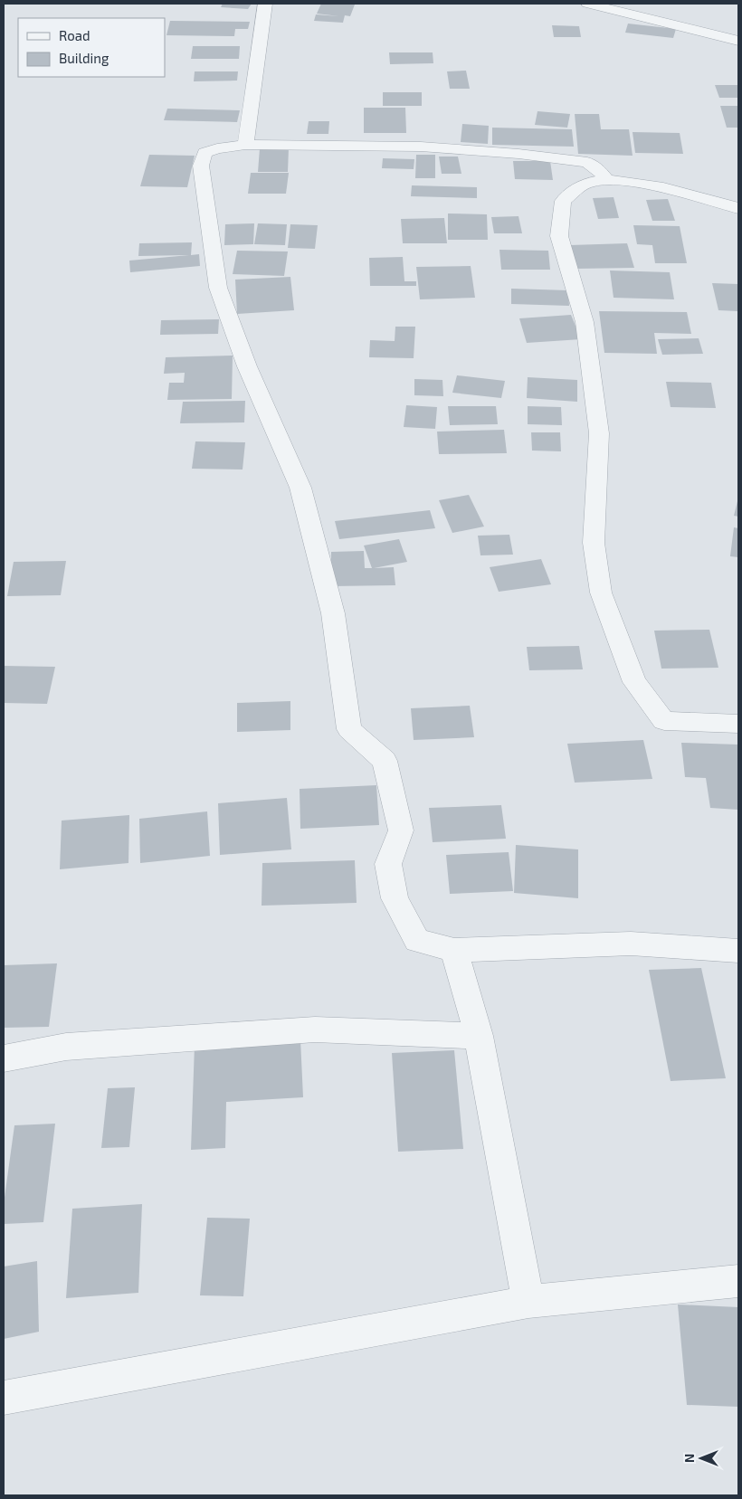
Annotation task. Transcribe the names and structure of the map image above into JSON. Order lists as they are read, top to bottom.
{
  "legend": ["Road", "Building"],
  "north": "left"
}
